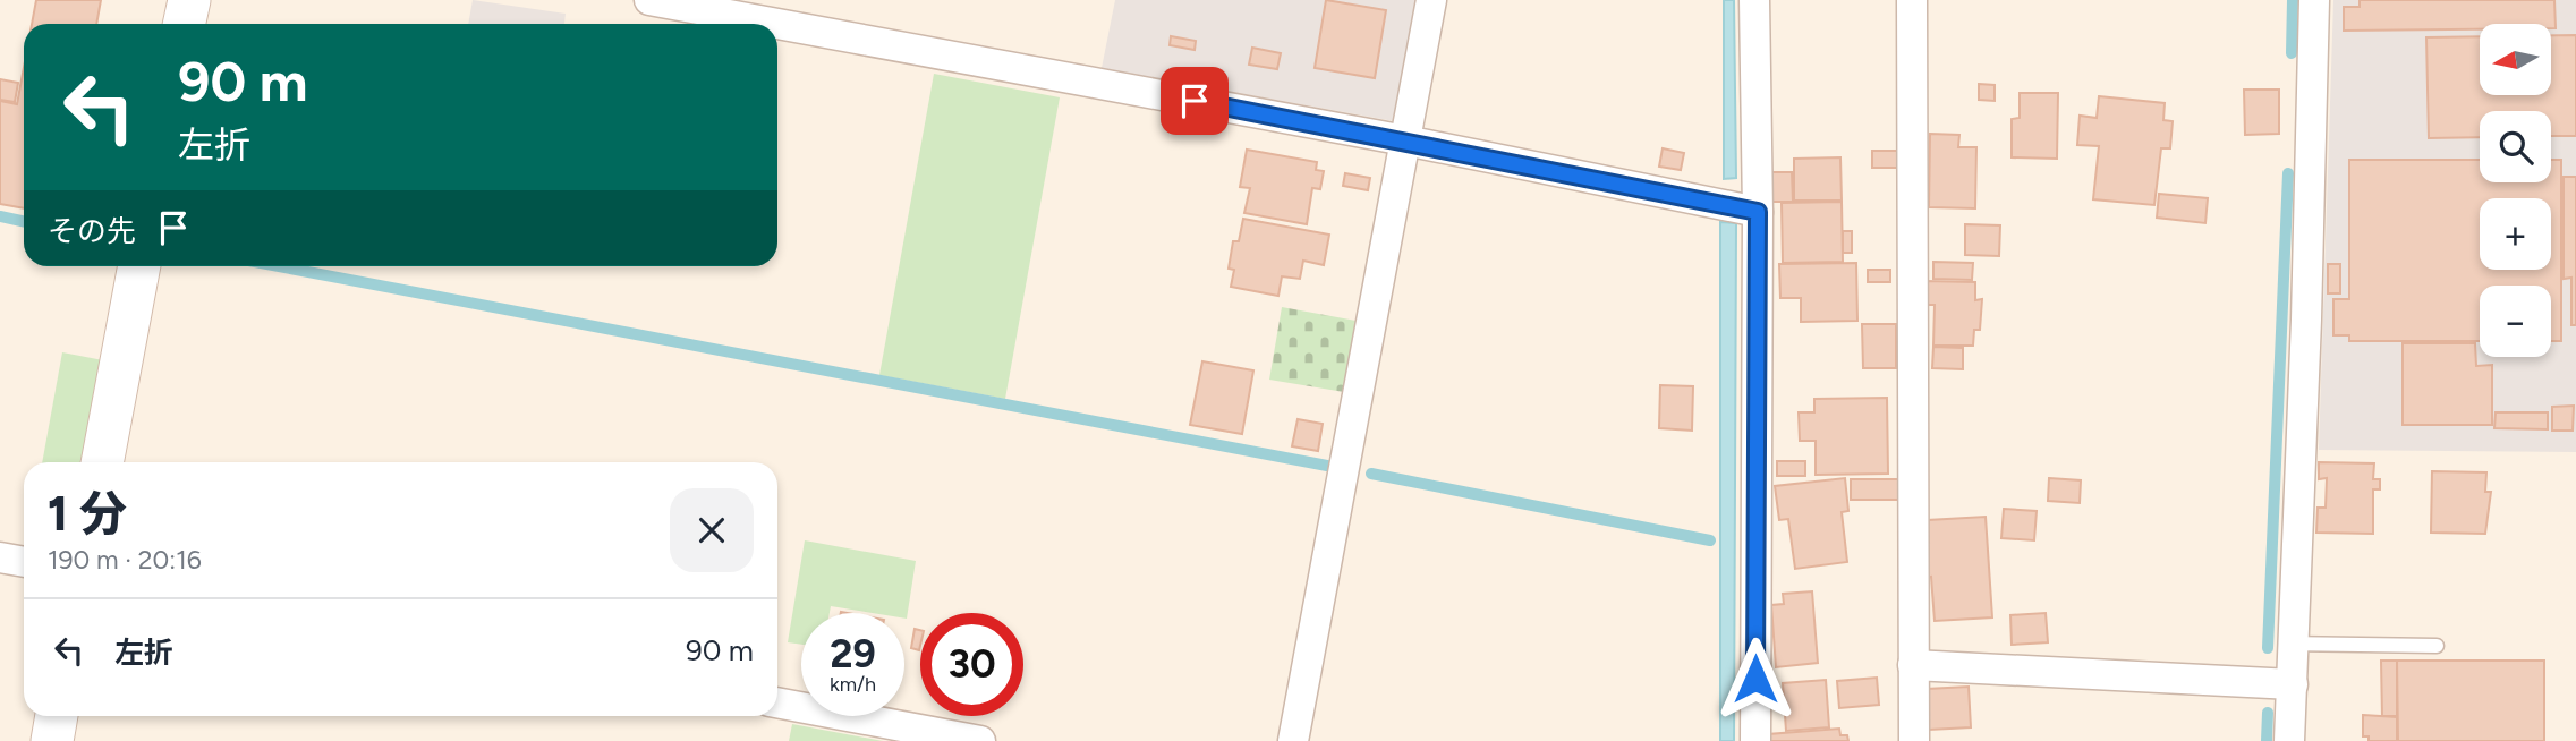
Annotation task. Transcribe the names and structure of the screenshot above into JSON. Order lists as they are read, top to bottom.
{
  "north": "left",
  "page": {
    "map_buttons": ["+", "−"],
    "turn": ["90 m", "左折"],
    "then": "その先",
    "heading": ["1 分", "190 m · 20:16"],
    "list": [
      {
        "name": "左折",
        "value": "90 m"
      }
    ],
    "speed": "29 km/h",
    "limit": "30"
  }
}
